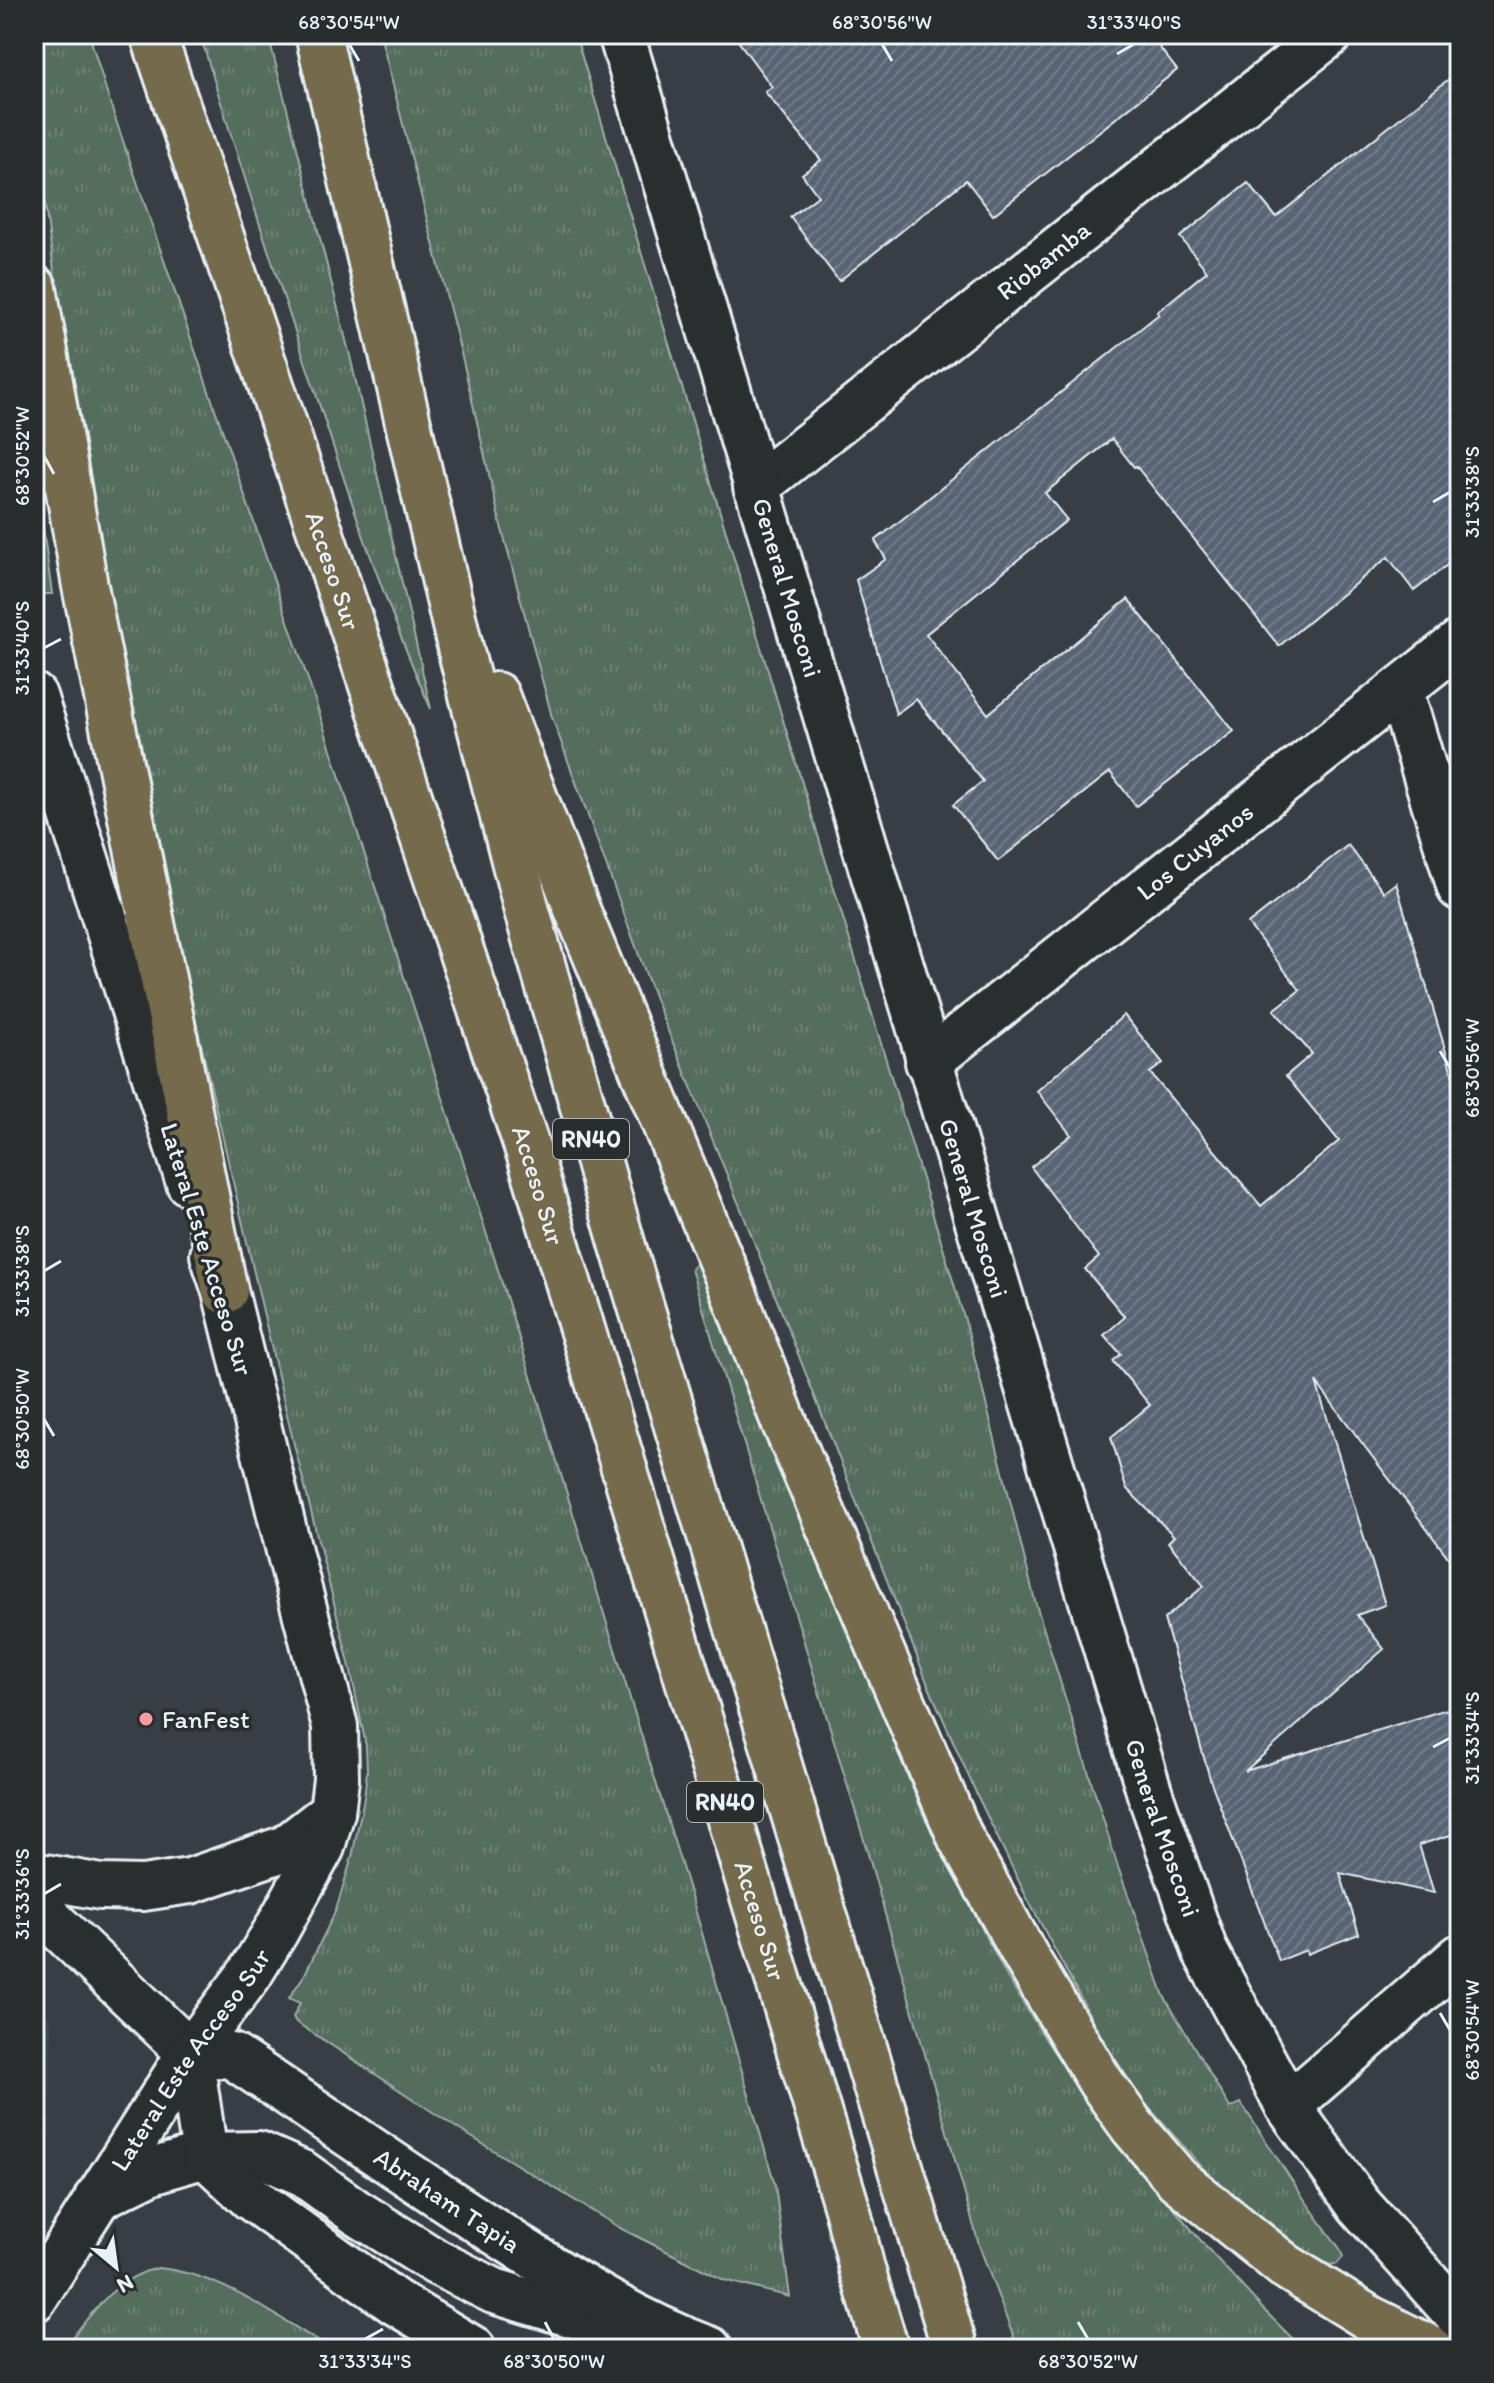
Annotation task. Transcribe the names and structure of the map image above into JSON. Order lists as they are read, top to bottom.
{
  "streets": {
    "highway": ["Acceso Sur", "RN40"],
    "street": [
      "Riobamba",
      "General Mosconi",
      "Los Cuyanos",
      "Lateral Este Acceso Sur",
      "Abraham Tapia"
    ]
  },
  "crossings": [
    ["Riobamba", "General Mosconi"],
    ["General Mosconi", "Los Cuyanos"],
    ["Lateral Este Acceso Sur", "Abraham Tapia"]
  ],
  "places": ["FanFest"],
  "north": "bottom right",
  "coordinates": [
    "68°30'54\"W",
    "68°30'56\"W",
    "31°33'40\"S",
    "68°30'52\"W",
    "31°33'38\"S",
    "68°30'50\"W",
    "31°33'34\"S",
    "31°33'36\"S"
  ]
}
